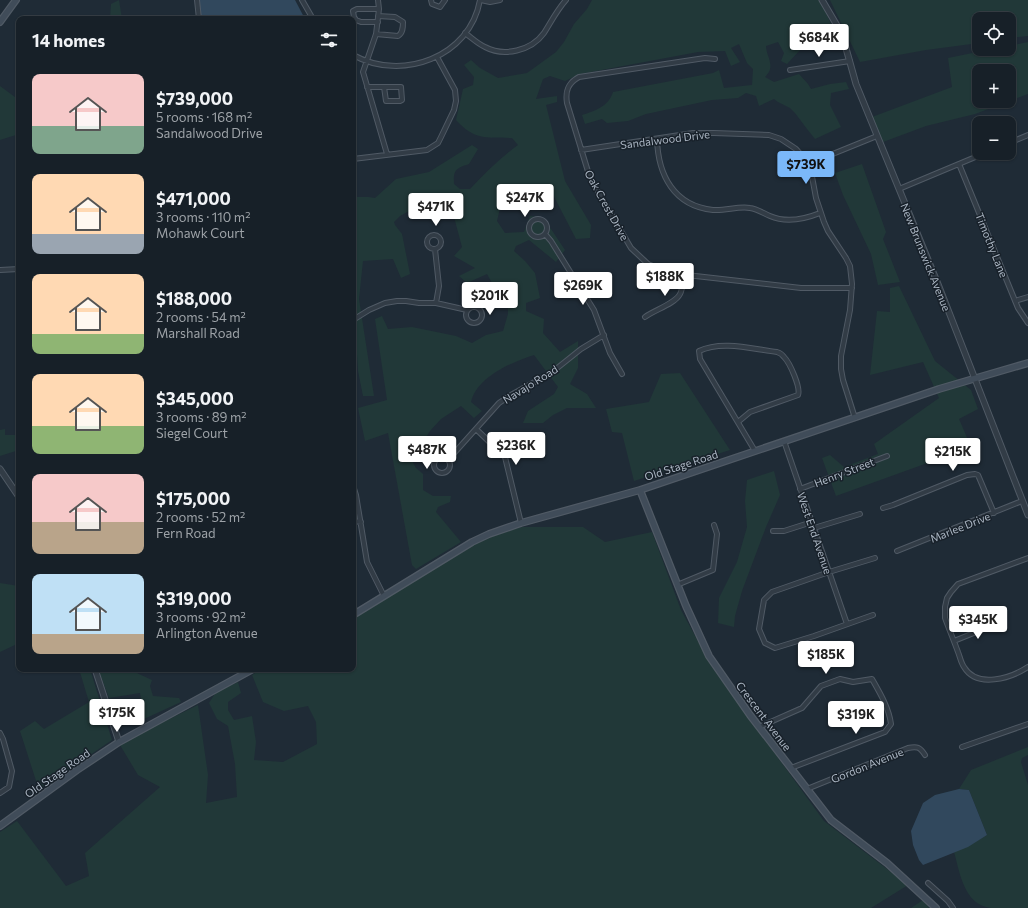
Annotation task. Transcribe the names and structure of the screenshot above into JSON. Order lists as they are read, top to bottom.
{
  "streets": {
    "main road": ["Old Stage Road", "Crescent Avenue"],
    "street": [
      "Sandalwood Drive",
      "Oak Crest Drive",
      "Timothy Lane",
      "New Brunswick Avenue",
      "Navajo Road",
      "Henry Street",
      "Marlee Drive",
      "West End Avenue",
      "Gordon Avenue"
    ]
  },
  "crossings": [
    ["Sandalwood Drive", "Oak Crest Drive"],
    ["Sandalwood Drive", "Old Stage Road"],
    ["New Brunswick Avenue", "Old Stage Road"],
    ["New Brunswick Avenue", "Marlee Drive"],
    ["Old Stage Road", "West End Avenue"],
    ["Old Stage Road", "Crescent Avenue"],
    ["Henry Street", "West End Avenue"],
    ["Crescent Avenue", "Gordon Avenue"]
  ],
  "page": {
    "map_buttons": ["+", "−"],
    "heading": "14 homes",
    "price": [
      "$684K",
      "$739K",
      "$247K",
      "$471K",
      "$188K",
      "$269K",
      "$201K",
      "$236K",
      "$487K",
      "$215K",
      "$345K",
      "$185K",
      "$175K",
      "$319K"
    ],
    "list": [
      {
        "name": "$739,000",
        "note": "5 rooms · 168 m² · Sandalwood Drive"
      },
      {
        "name": "$471,000",
        "note": "3 rooms · 110 m² · Mohawk Court"
      },
      {
        "name": "$188,000",
        "note": "2 rooms · 54 m² · Marshall Road"
      },
      {
        "name": "$345,000",
        "note": "3 rooms · 89 m² · Siegel Court"
      },
      {
        "name": "$175,000",
        "note": "2 rooms · 52 m² · Fern Road"
      },
      {
        "name": "$319,000",
        "note": "3 rooms · 92 m² · Arlington Avenue"
      }
    ]
  }
}
